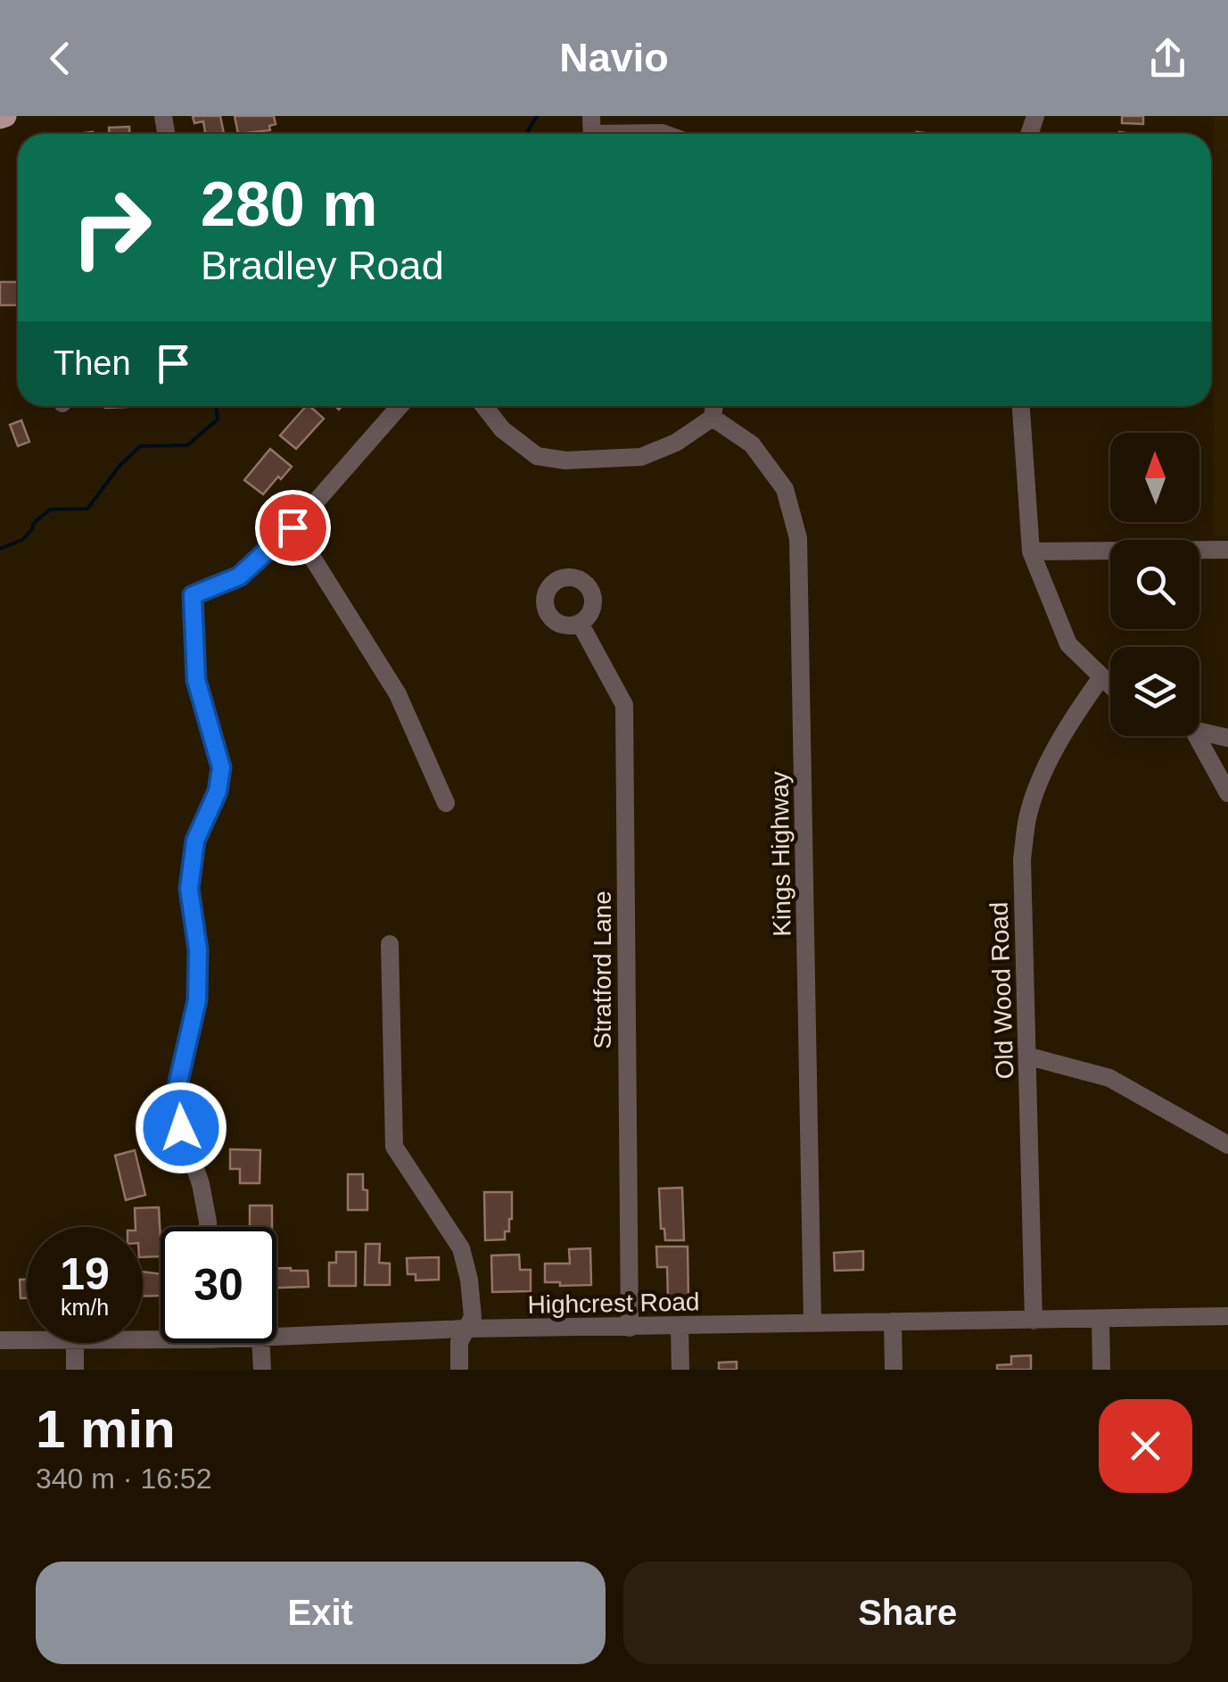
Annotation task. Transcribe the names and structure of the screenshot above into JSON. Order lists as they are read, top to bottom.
{
  "streets": {
    "street": [
      "Kings Highway",
      "Stratford Lane",
      "Old Wood Road",
      "Highcrest Road"
    ]
  },
  "crossings": [
    ["Kings Highway", "Highcrest Road"],
    ["Stratford Lane", "Highcrest Road"],
    ["Old Wood Road", "Highcrest Road"]
  ],
  "north": "top",
  "page": {
    "header": "Navio",
    "turn": ["280 m", "Bradley Road"],
    "then": "Then",
    "speed": "19 km/h",
    "limit": "30",
    "heading": ["1 min", "340 m · 16:52"],
    "buttons": ["Exit", "Share"]
  }
}
